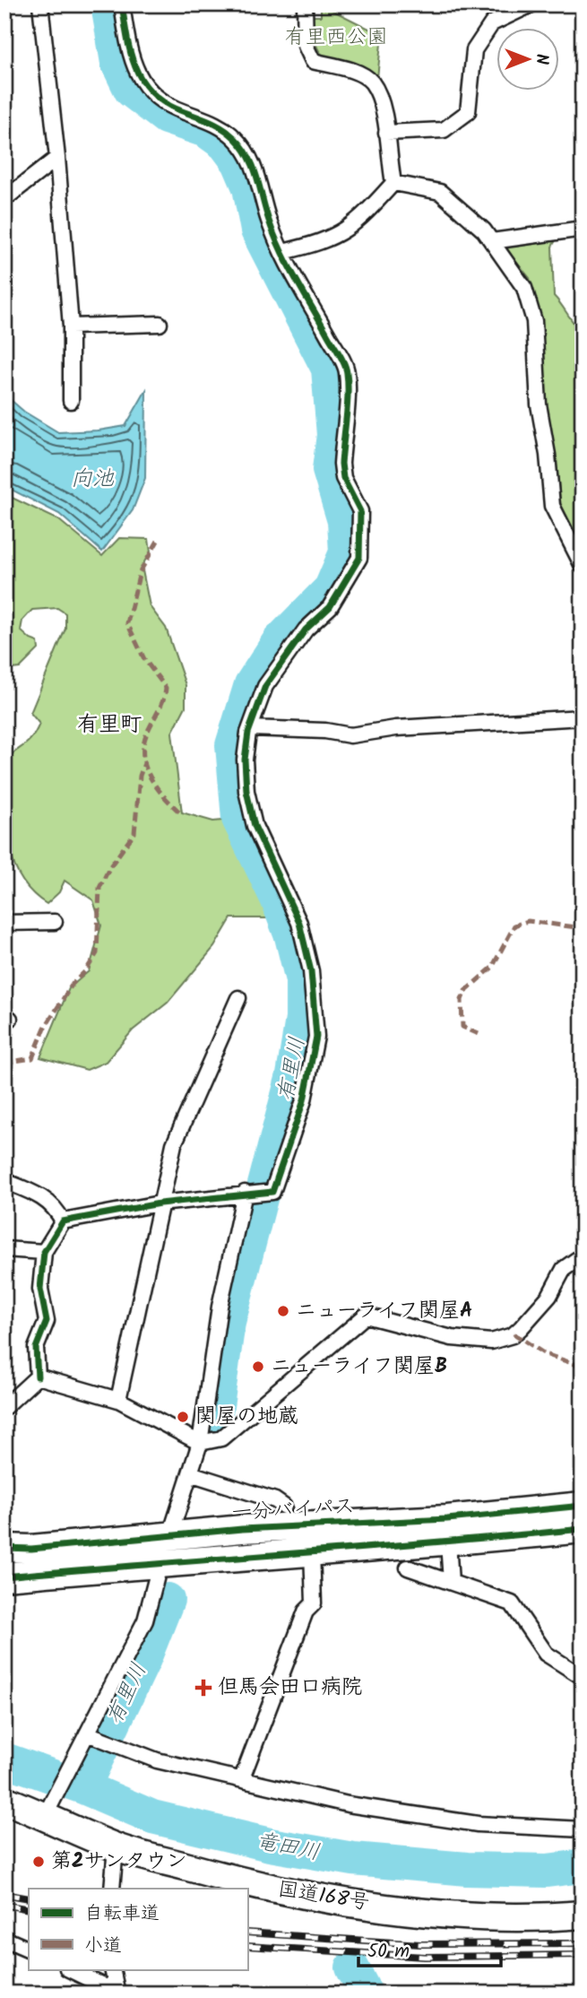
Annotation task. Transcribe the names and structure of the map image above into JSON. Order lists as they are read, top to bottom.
{
  "streets": {
    "highway": ["一分バイパス", "国道168号"]
  },
  "districts": ["有里町"],
  "water": ["向池", "有里川", "竜田川"],
  "parks": ["有里西公園"],
  "places": {
    "other": [
      "ニューライフ関屋A",
      "ニューライフ関屋B",
      "関屋の地蔵",
      "第2サンタウン"
    ],
    "health": ["但馬会田口病院"]
  },
  "legend": ["自転車道", "小道"],
  "scale_bar": "50 m",
  "north": "right"
}
